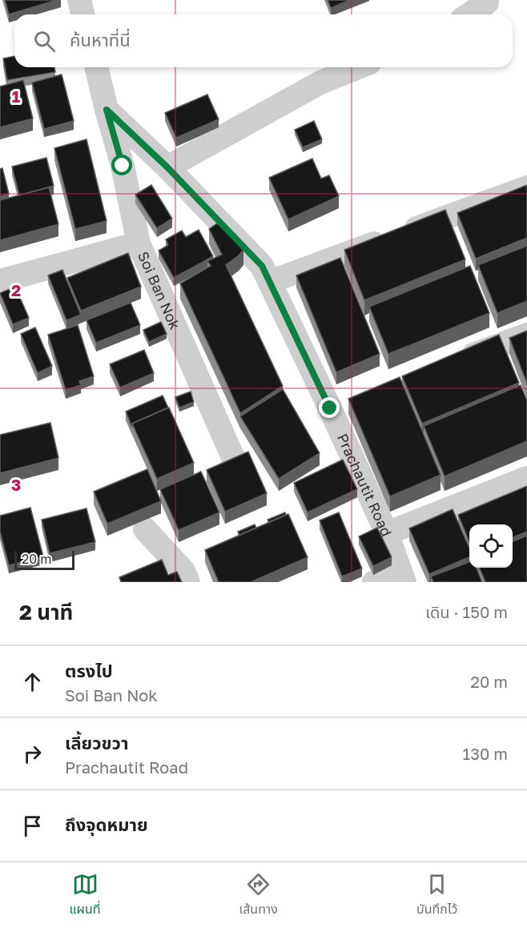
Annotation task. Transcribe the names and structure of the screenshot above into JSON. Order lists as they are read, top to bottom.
{
  "streets": {
    "street": ["Soi Ban Nok", "Prachautit Road"]
  },
  "crossings": [
    ["Soi Ban Nok", "Prachautit Road"]
  ],
  "scale_bar": "20 m",
  "page": {
    "search": "ค้นหาที่นี่",
    "scale": "20 m",
    "heading": ["2 นาที", "เดิน · 150 m"],
    "list": [
      ["ตรงไป", "Soi Ban Nok", "20 m"],
      ["เลี้ยวขวา", "Prachautit Road", "130 m"],
      "ถึงจุดหมาย"
    ],
    "nav": ["แผนที่", "เส้นทาง", "บันทึกไว้"]
  },
  "grid": {
    "rows": ["1", "2", "3"]
  }
}
